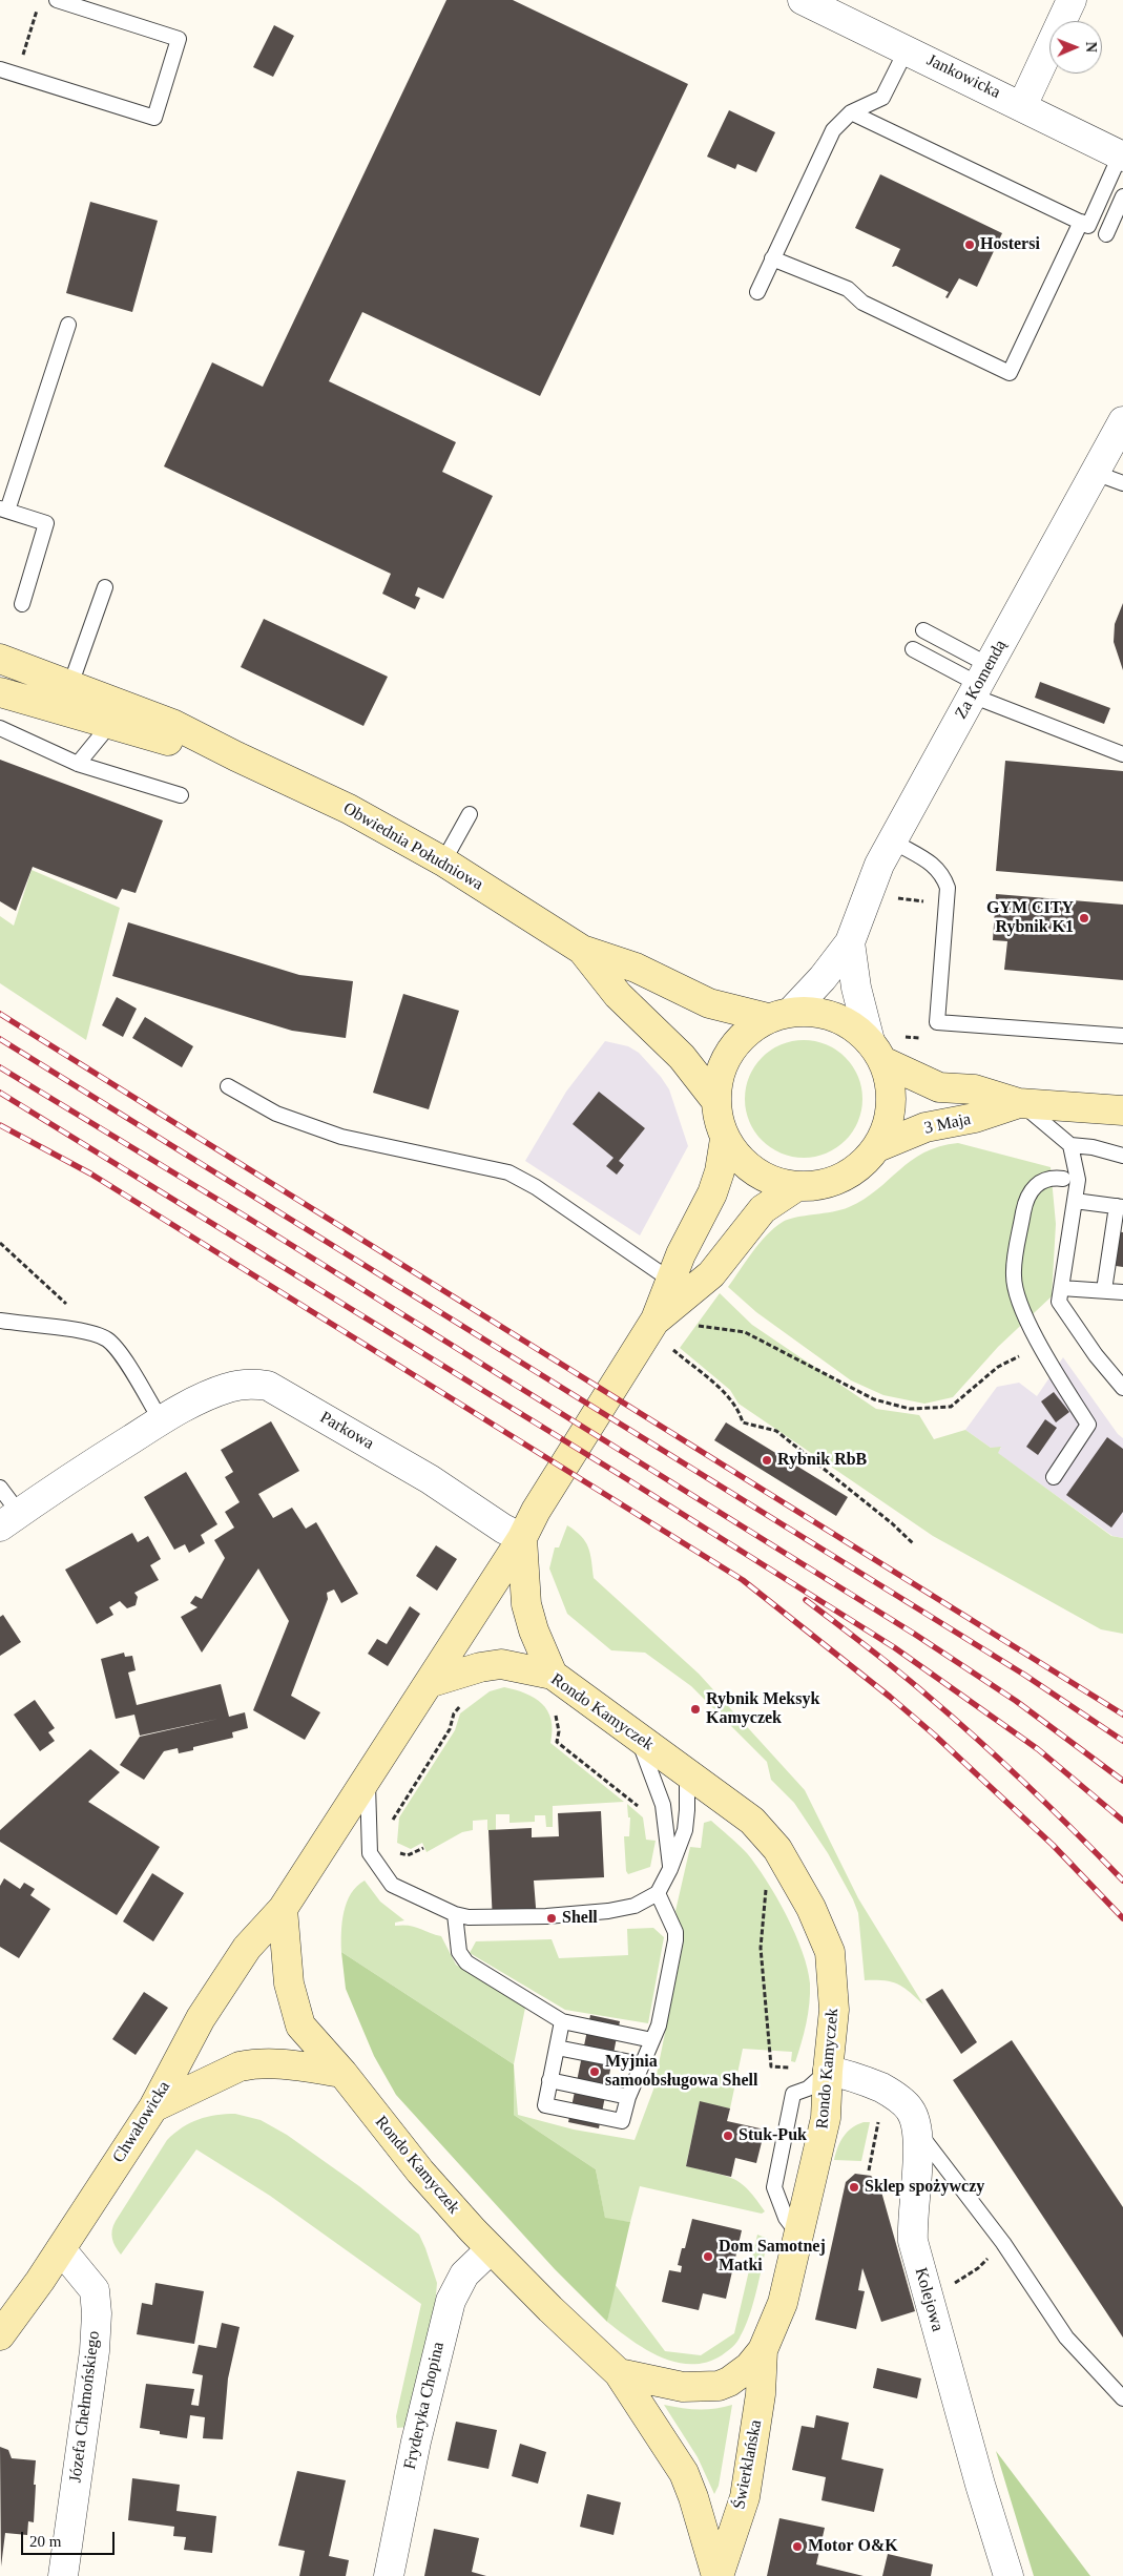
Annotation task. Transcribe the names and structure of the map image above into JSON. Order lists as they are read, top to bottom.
{
  "streets": {
    "main road": [
      "Obwiednia Południowa",
      "3 Maja",
      "Rondo Kamyczek",
      "Chwałowicka",
      "Świerklańska"
    ],
    "street": [
      "Jankowicka",
      "Za Komendą",
      "Parkowa",
      "Kolejowa",
      "Fryderyka Chopina",
      "Józefa Chełmońskiego"
    ]
  },
  "crossings": [
    ["Za Komendą", "Obwiednia Południowa"],
    ["Za Komendą", "3 Maja"],
    ["Obwiednia Południowa", "3 Maja"],
    ["Rondo Kamyczek", "Chwałowicka"],
    ["Rondo Kamyczek", "Kolejowa"],
    ["Rondo Kamyczek", "Fryderyka Chopina"],
    ["Rondo Kamyczek", "Świerklańska"],
    ["Chwałowicka", "Józefa Chełmońskiego"]
  ],
  "places": [
    "Hostersi",
    "GYM CITY Rybnik K1",
    "Rybnik RbB",
    "Rybnik Meksyk Kamyczek",
    "Shell",
    "Myjnia samoobsługowa Shell",
    "Stuk-Puk",
    "Sklep spożywczy",
    "Dom Samotnej Matki",
    "Motor O&K"
  ],
  "scale_bar": "20 m",
  "north": "right"
}
